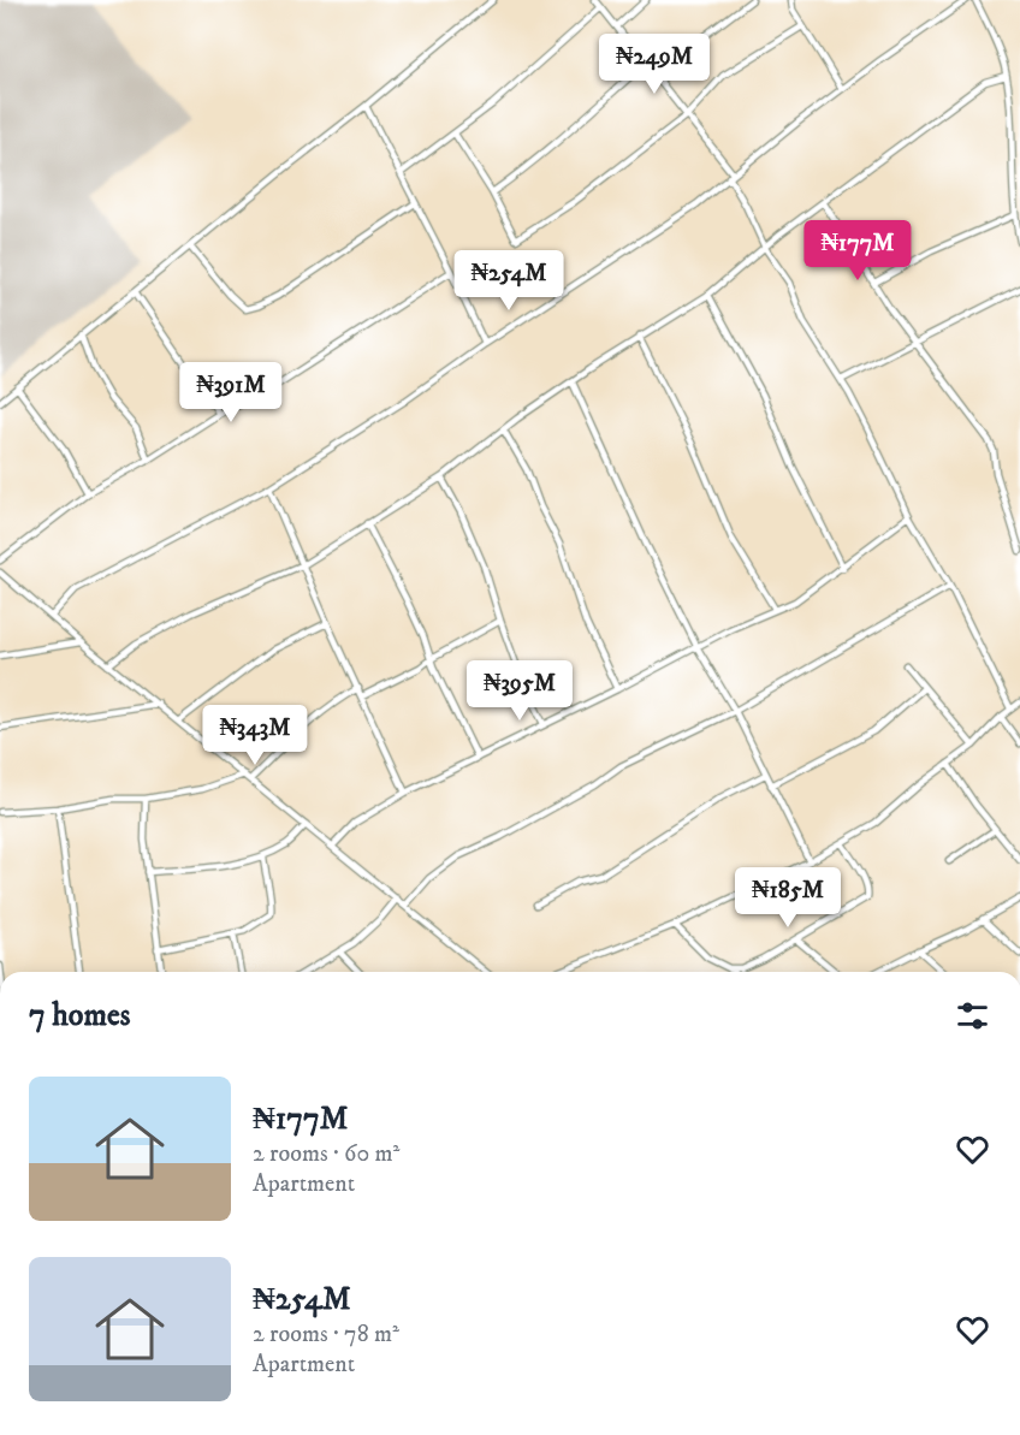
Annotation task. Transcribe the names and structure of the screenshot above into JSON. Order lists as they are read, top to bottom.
{
  "page": {
    "price": [
      "₦249M",
      "₦177M",
      "₦254M",
      "₦391M",
      "₦395M",
      "₦343M",
      "₦185M"
    ],
    "heading": "7 homes",
    "list": [
      {
        "name": "₦177M",
        "note": "2 rooms · 60 m² · Apartment"
      },
      {
        "name": "₦254M",
        "note": "2 rooms · 78 m² · Apartment"
      }
    ]
  }
}
